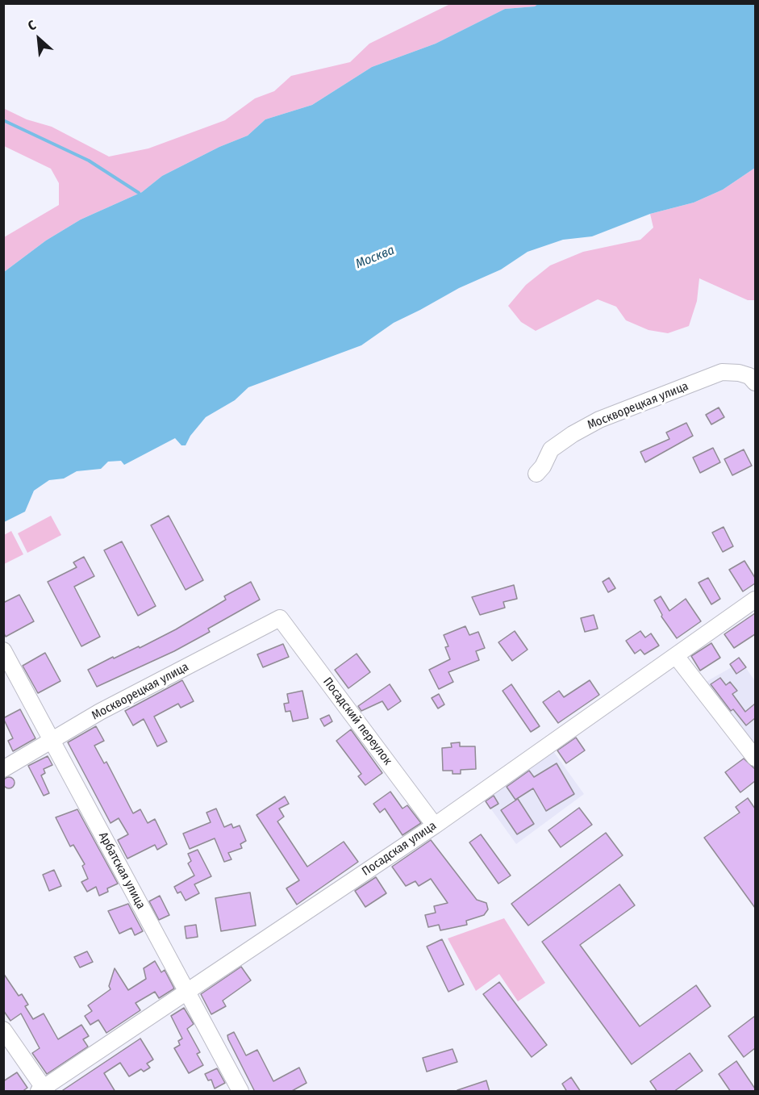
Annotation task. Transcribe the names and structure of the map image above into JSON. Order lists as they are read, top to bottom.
{
  "streets": {
    "street": [
      "Москворецкая улица",
      "Посадский переулок",
      "Посадская улица",
      "Арбатская улица"
    ]
  },
  "crossings": [
    ["Москворецкая улица", "Посадский переулок"],
    ["Москворецкая улица", "Арбатская улица"],
    ["Посадский переулок", "Посадская улица"],
    ["Посадская улица", "Арбатская улица"]
  ],
  "water": ["Москва"],
  "north": "top left"
}
